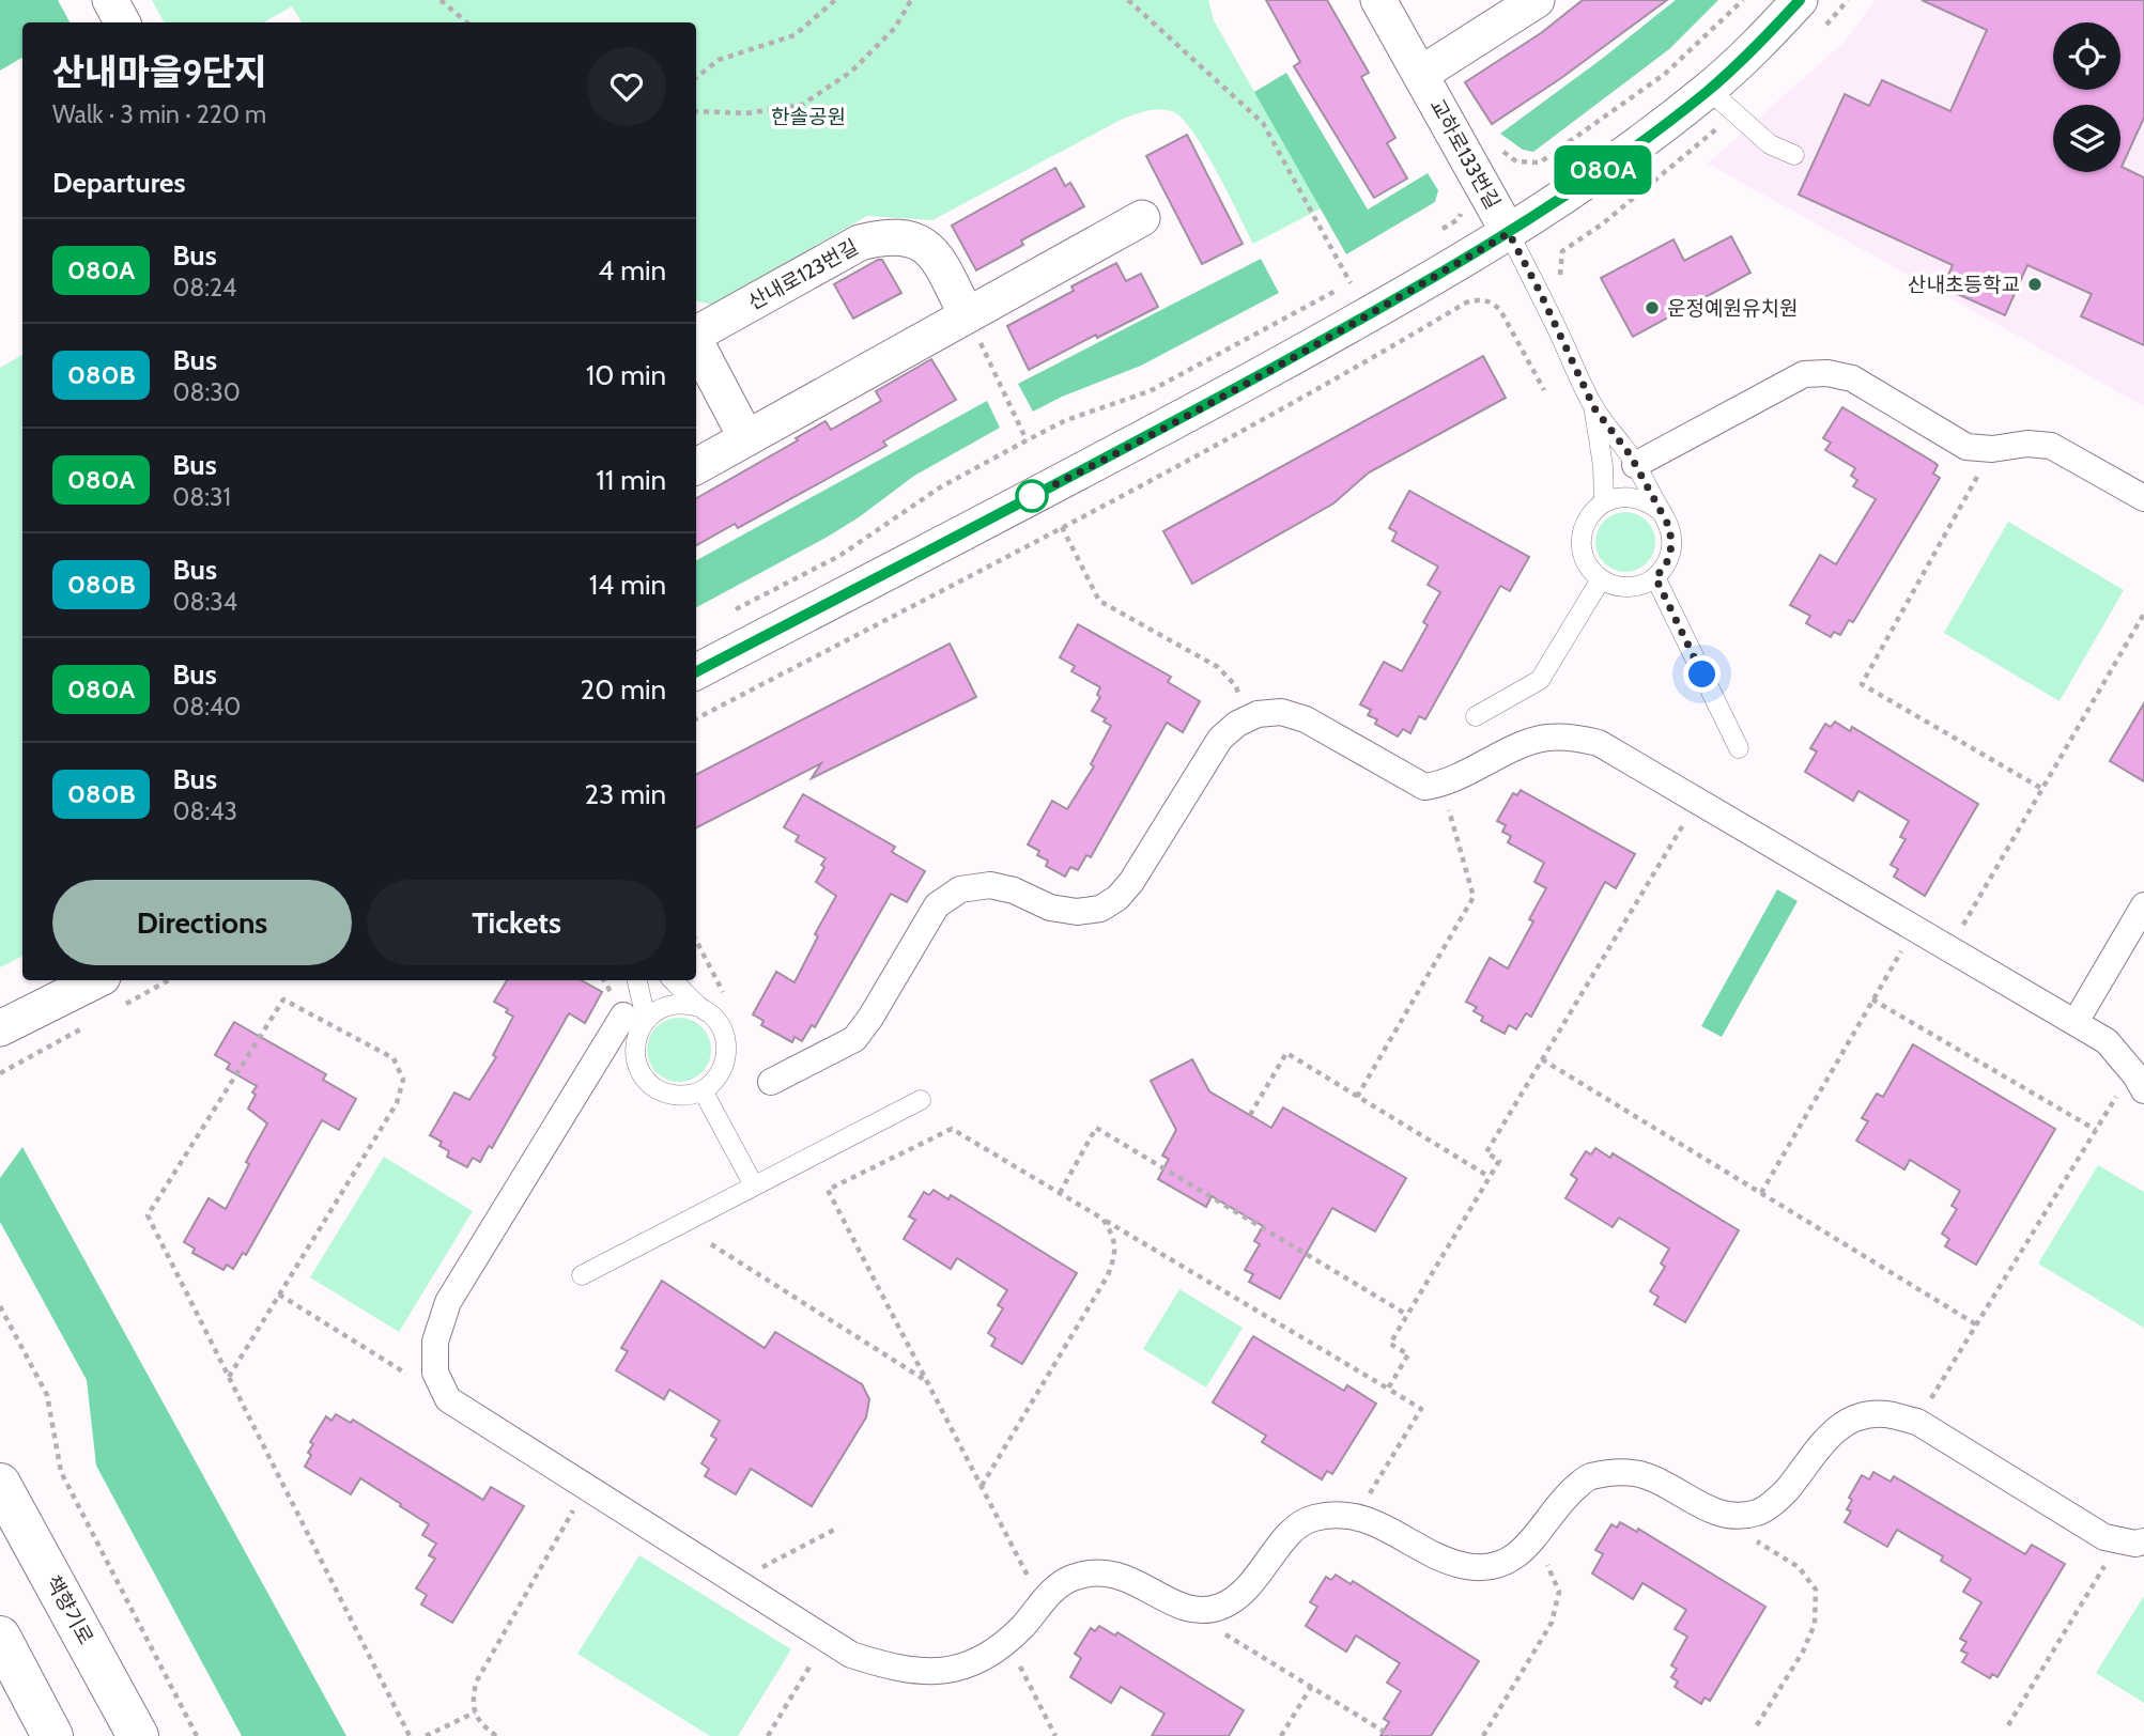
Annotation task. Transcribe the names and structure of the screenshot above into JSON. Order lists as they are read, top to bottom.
{
  "streets": {
    "main road": ["책향기로"],
    "street": ["교하로133번길", "산내로123번길"]
  },
  "parks": ["한솔공원"],
  "places": ["산내초등학교", "운정예원유치원"],
  "lines": ["bus line 080A"],
  "page": {
    "on_map": "080A",
    "heading": [
      ["산내마을9단지", "Walk · 3 min · 220 m"],
      "Departures"
    ],
    "list": [
      {
        "mark": "080A",
        "name": "Bus",
        "note": "08:24",
        "value": "4 min"
      },
      {
        "mark": "080B",
        "name": "Bus",
        "note": "08:30",
        "value": "10 min"
      },
      {
        "mark": "080A",
        "name": "Bus",
        "note": "08:31",
        "value": "11 min"
      },
      {
        "mark": "080B",
        "name": "Bus",
        "note": "08:34",
        "value": "14 min"
      },
      {
        "mark": "080A",
        "name": "Bus",
        "note": "08:40",
        "value": "20 min"
      },
      {
        "mark": "080B",
        "name": "Bus",
        "note": "08:43",
        "value": "23 min"
      }
    ],
    "buttons": ["Directions", "Tickets"]
  }
}
